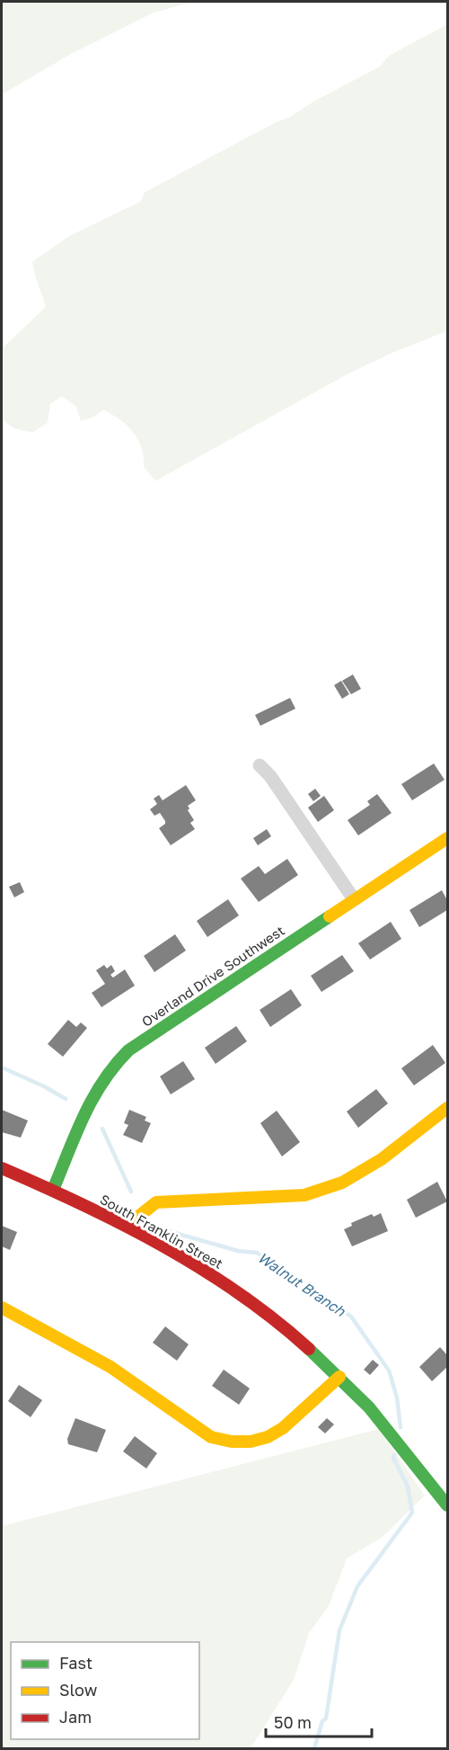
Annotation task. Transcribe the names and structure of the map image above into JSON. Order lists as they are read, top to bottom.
{
  "streets": {
    "street": ["Overland Drive Southwest", "South Franklin Street"]
  },
  "crossings": [
    ["Overland Drive Southwest", "South Franklin Street"]
  ],
  "water": ["Walnut Branch"],
  "legend": ["Fast", "Slow", "Jam"],
  "scale_bar": "50 m"
}
